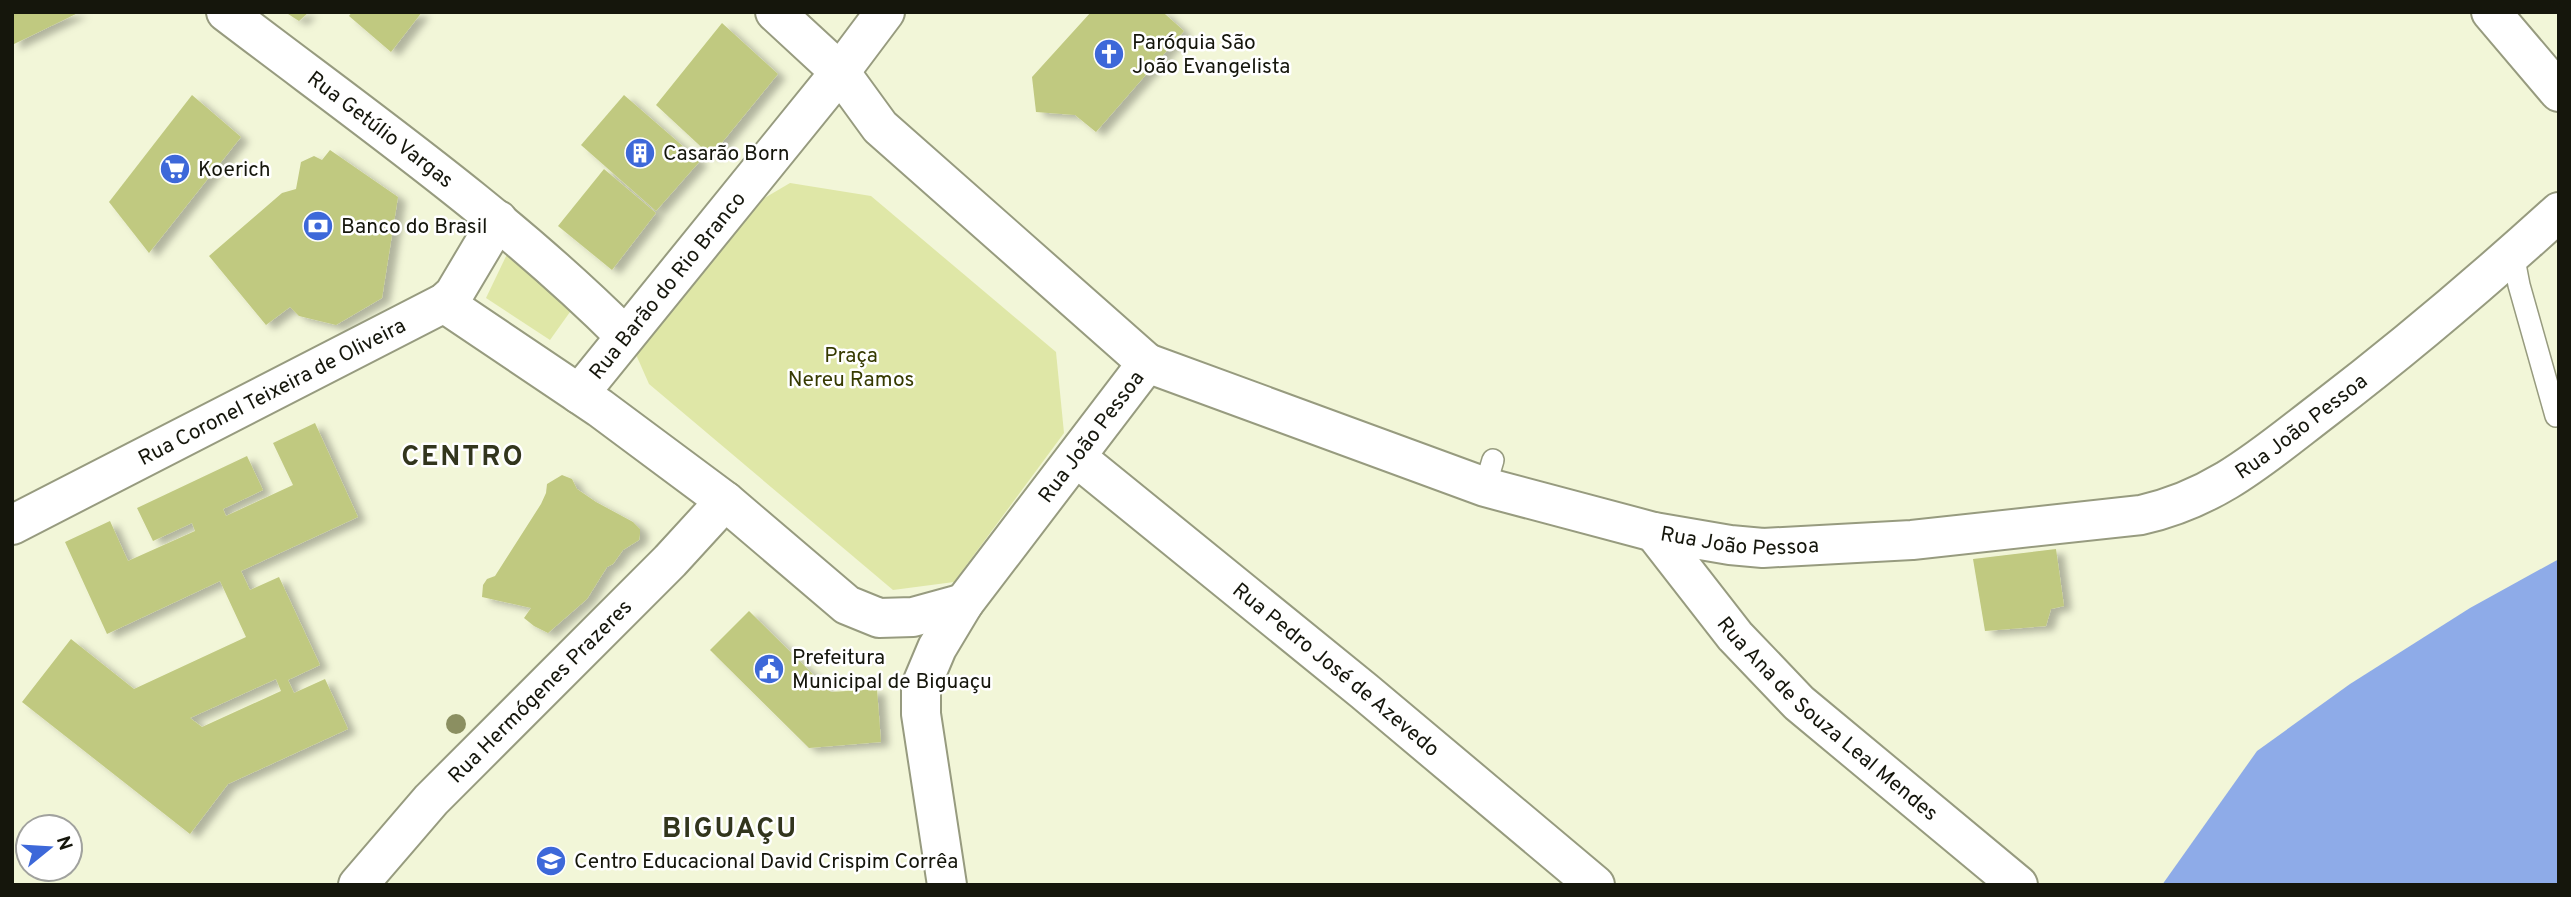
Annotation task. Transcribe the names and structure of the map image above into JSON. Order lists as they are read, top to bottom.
{
  "streets": {
    "main road": [
      "Rua Getúlio Vargas",
      "Rua Barão do Rio Branco",
      "Rua Coronel Teixeira de Oliveira",
      "Rua João Pessoa",
      "Rua Pedro José de Azevedo",
      "Rua Hermógenes Prazeres",
      "Rua Ana de Souza Leal Mendes"
    ]
  },
  "crossings": [
    ["Rua Getúlio Vargas", "Rua Barão do Rio Branco"],
    ["Rua Getúlio Vargas", "Rua Coronel Teixeira de Oliveira"],
    ["Rua João Pessoa", "Rua Pedro José de Azevedo"],
    ["Rua João Pessoa", "Rua Ana de Souza Leal Mendes"]
  ],
  "districts": ["CENTRO", "BIGUAÇU"],
  "parks": ["Praça Nereu Ramos"],
  "places": {
    "church": ["Paróquia São João Evangelista"],
    "building": ["Casarão Born"],
    "supermarket": ["Koerich"],
    "bank": ["Banco do Brasil"],
    "public building": ["Prefeitura Municipal de Biguaçu"],
    "school or university": ["Centro Educacional David Crispim Corrêa"]
  },
  "north": "right"
}
